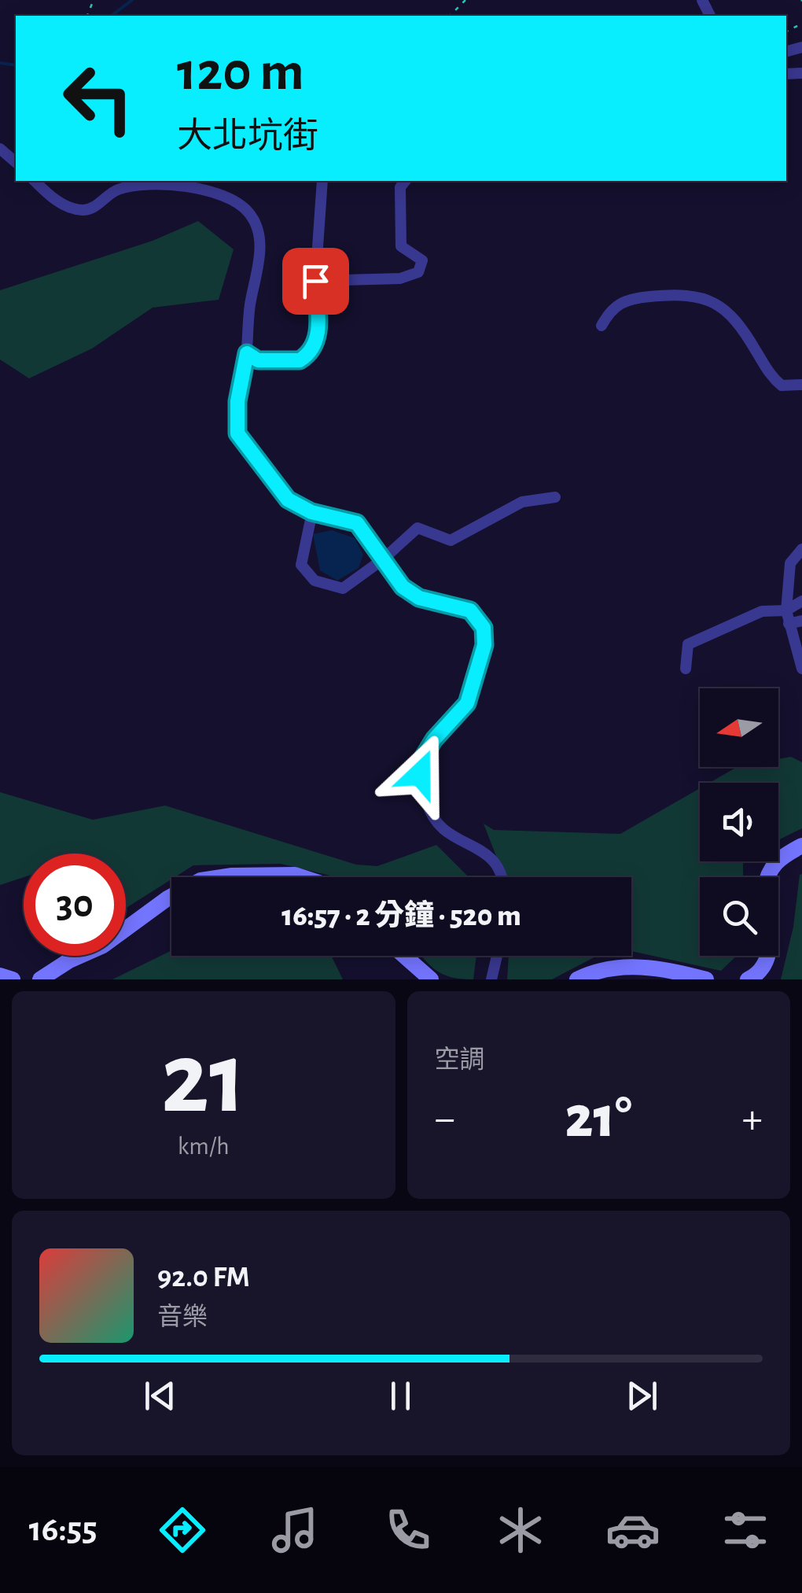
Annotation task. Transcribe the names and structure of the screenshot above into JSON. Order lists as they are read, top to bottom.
{
  "north": "left",
  "page": {
    "turn": ["120 m", "大北坑街"],
    "limit": "30",
    "trip": "16:57 · 2 分鐘 · 520 m",
    "tile": [
      ["21", "km/h"],
      "空調"
    ],
    "heat": ["−", "21°", "+"],
    "song": ["92.0 FM", "音樂"],
    "tabs": "16:55"
  }
}
